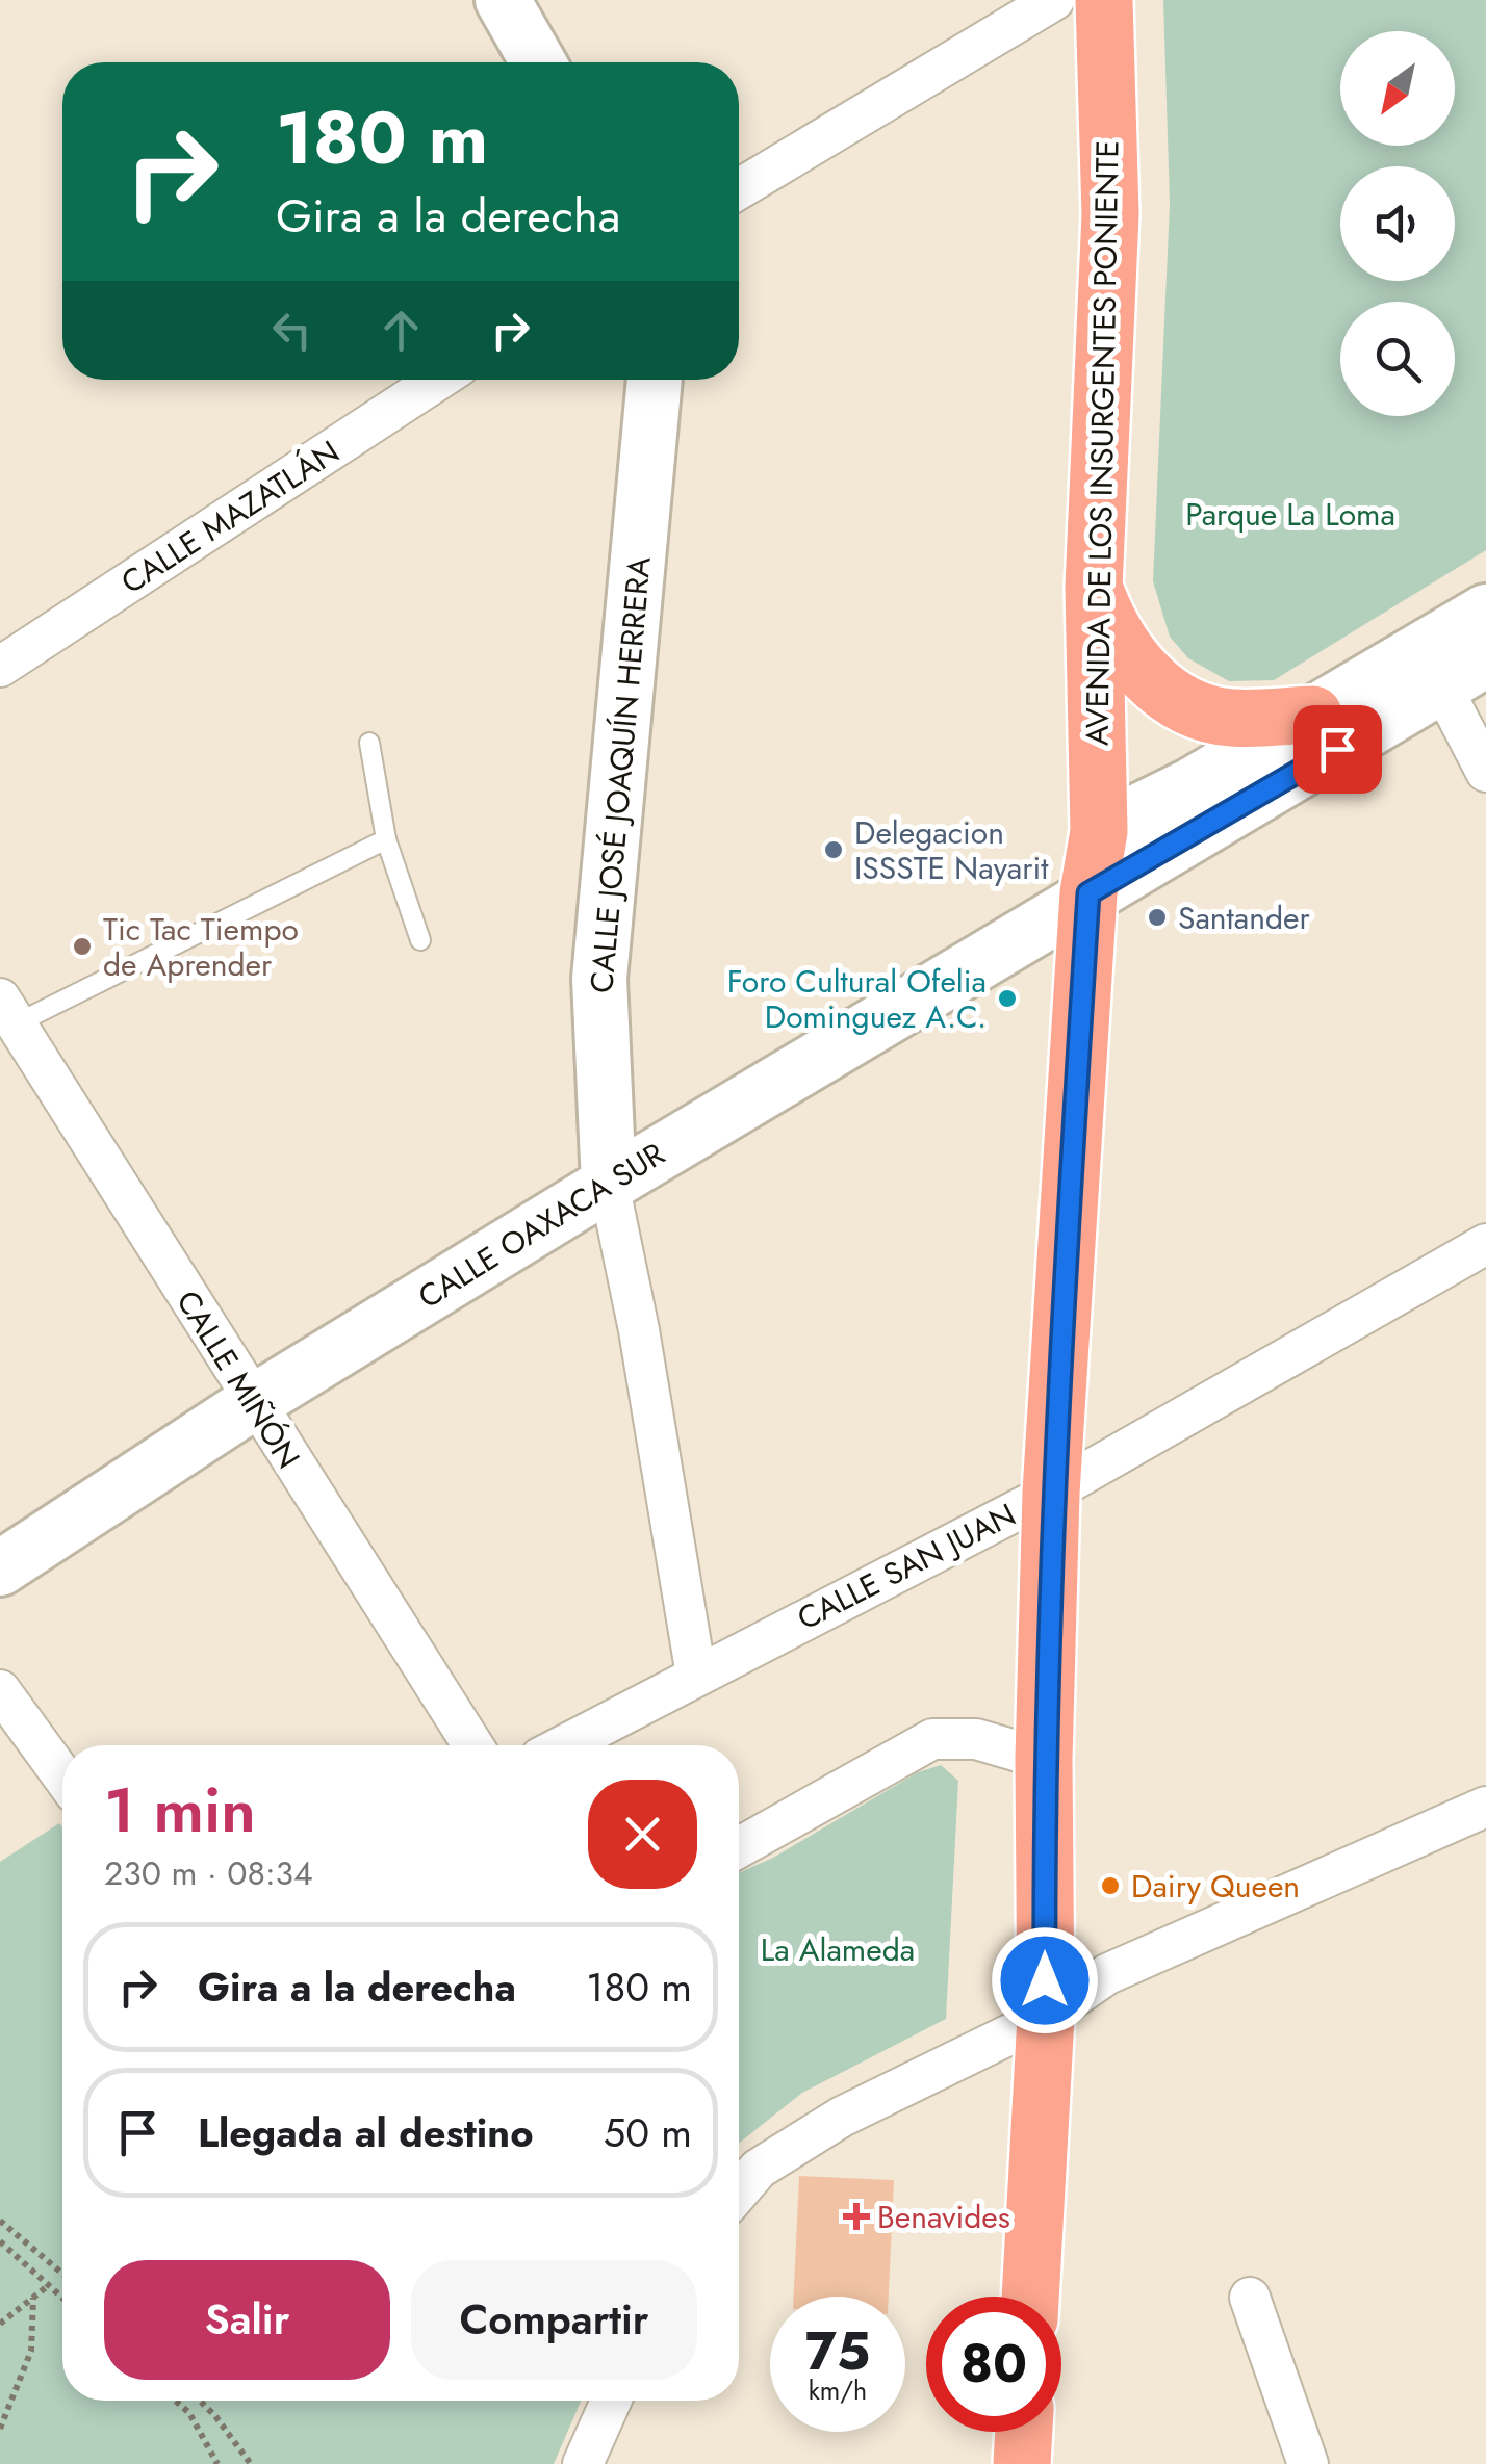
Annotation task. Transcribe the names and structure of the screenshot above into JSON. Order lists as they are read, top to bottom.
{
  "streets": {
    "highway": ["AVENIDA DE LOS INSURGENTES PONIENTE"],
    "street": [
      "CALLE MAZATLÁN",
      "CALLE JOSÉ JOAQUÍN HERRERA",
      "CALLE OAXACA SUR",
      "CALLE MIÑÓN",
      "CALLE SAN JUAN"
    ]
  },
  "crossings": [
    ["AVENIDA DE LOS INSURGENTES PONIENTE", "CALLE OAXACA SUR"],
    ["AVENIDA DE LOS INSURGENTES PONIENTE", "CALLE SAN JUAN"],
    ["CALLE JOSÉ JOAQUÍN HERRERA", "CALLE OAXACA SUR"],
    ["CALLE JOSÉ JOAQUÍN HERRERA", "CALLE SAN JUAN"],
    ["CALLE OAXACA SUR", "CALLE MIÑÓN"]
  ],
  "parks": ["Parque La Loma", "La Alameda"],
  "places": {
    "other": [
      "Delegacion ISSSTE Nayarit",
      "Santander",
      "Tic Tac Tiempo de Aprender",
      "Foro Cultural Ofelia Dominguez A.C.",
      "Dairy Queen"
    ],
    "health": ["Benavides"]
  },
  "north": "bottom left",
  "page": {
    "turn": ["180 m", "Gira a la derecha"],
    "heading": ["1 min", "230 m · 08:34"],
    "list": [
      {
        "name": "Gira a la derecha",
        "value": "180 m"
      },
      {
        "name": "Llegada al destino",
        "value": "50 m"
      }
    ],
    "buttons": ["Salir", "Compartir"],
    "speed": "75 km/h",
    "limit": "80"
  }
}
